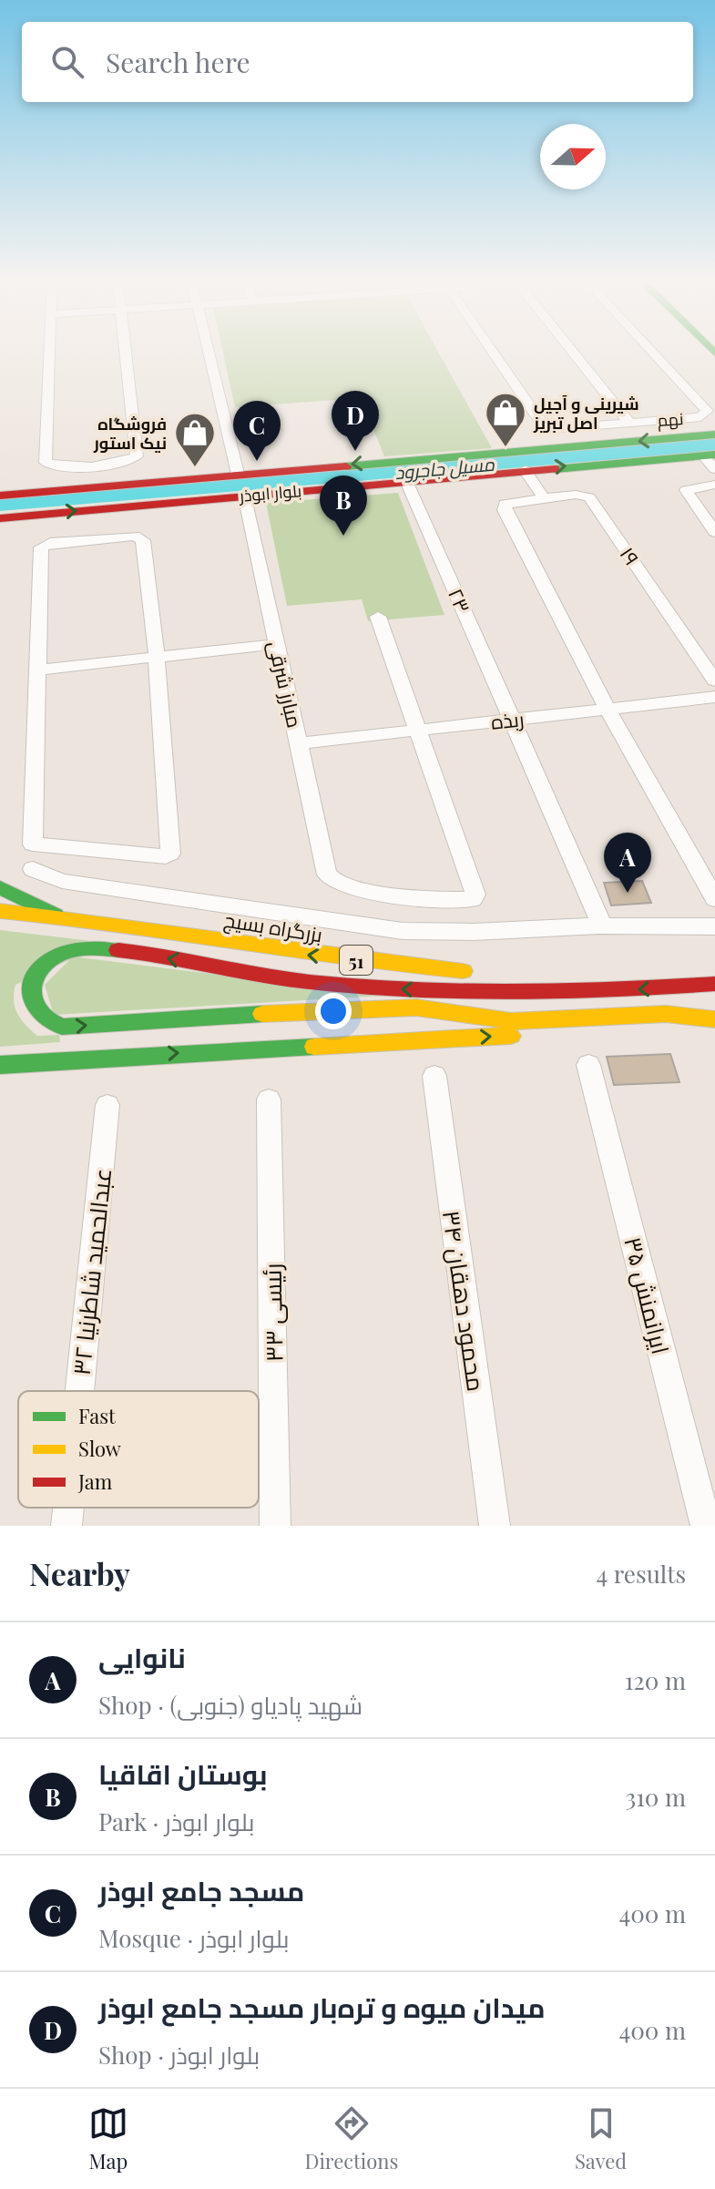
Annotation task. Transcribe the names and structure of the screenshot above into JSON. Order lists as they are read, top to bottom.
{
  "streets": {
    "main road": ["بلوار ابوذر", "بزرگراه بسیج", "51"],
    "street": [
      "نهم",
      "۱۹",
      "۲۳",
      "مبارز شرقی",
      "ربذه",
      "عبدالحمید شاطرنیا ۳۲",
      "ایرانمنش ۳۵",
      "محمود دهقان ۳۴",
      "رئیسی ۳۳"
    ]
  },
  "crossings": [
    ["بلوار ابوذر", "۲۳"],
    ["بلوار ابوذر", "مبارز شرقی"],
    ["۱۹", "ربذه"],
    ["۲۳", "ربذه"],
    ["مبارز شرقی", "ربذه"]
  ],
  "water": ["مسیل جاجرود"],
  "places": {
    "shop": ["شیرینی و آجیل اصل تبریز", "فروشگاه نیک استور"]
  },
  "legend": ["Fast", "Slow", "Jam"],
  "north": "right",
  "page": {
    "search": "Search here",
    "pins": [
      "D",
      "C",
      "B",
      "A"
    ],
    "heading": ["Nearby", "4 results"],
    "list": [
      {
        "mark": "A",
        "name": "نانوایی",
        "note": "Shop · شهید پادیاو (جنوبی)",
        "value": "120 m"
      },
      {
        "mark": "B",
        "name": "بوستان اقاقیا",
        "note": "Park · بلوار ابوذر",
        "value": "310 m"
      },
      {
        "mark": "C",
        "name": "مسجد جامع ابوذر",
        "note": "Mosque · بلوار ابوذر",
        "value": "400 m"
      },
      {
        "mark": "D",
        "name": "میدان میوه و تره‌بار مسجد جامع ابوذر",
        "note": "Shop · بلوار ابوذر",
        "value": "400 m"
      }
    ],
    "nav": ["Map", "Directions", "Saved"]
  }
}
